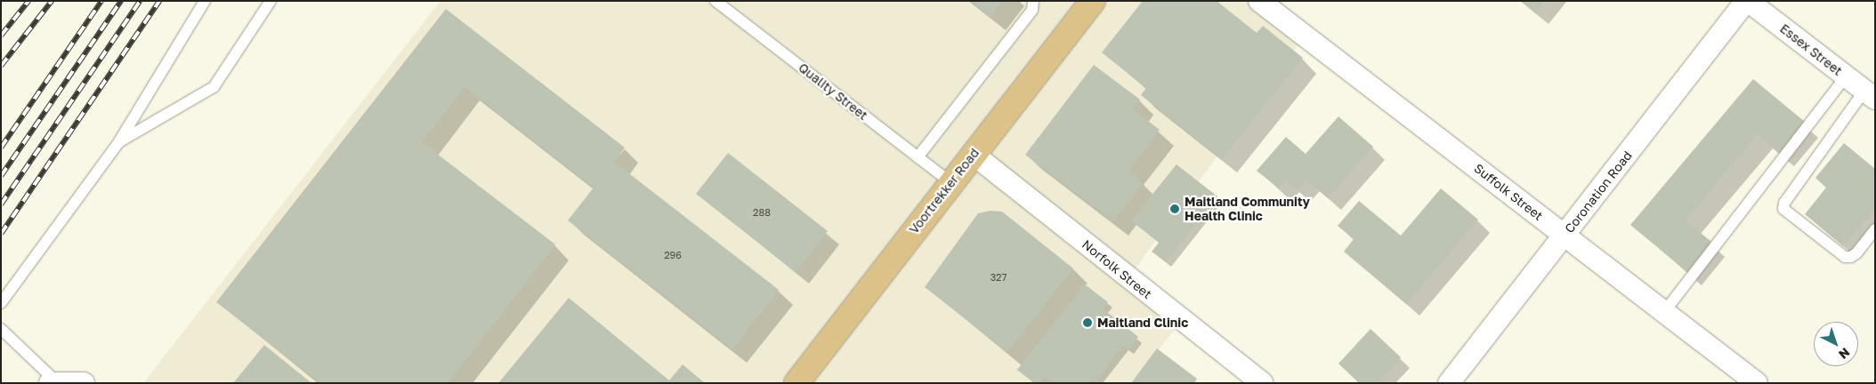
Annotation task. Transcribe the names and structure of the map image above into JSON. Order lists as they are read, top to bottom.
{
  "streets": {
    "main road": ["Voortrekker Road"],
    "street": [
      "Essex Street",
      "Suffolk Street",
      "Coronation Road",
      "Norfolk Street"
    ],
    "lane": ["Quality Street"]
  },
  "crossings": [
    ["Essex Street", "Coronation Road"],
    ["Quality Street", "Voortrekker Road"],
    ["Voortrekker Road", "Norfolk Street"],
    ["Suffolk Street", "Coronation Road"]
  ],
  "places": ["Maitland Community Health Clinic", "Maitland Clinic"],
  "house_numbers": ["288", "296", "327"],
  "north": "bottom right"
}
